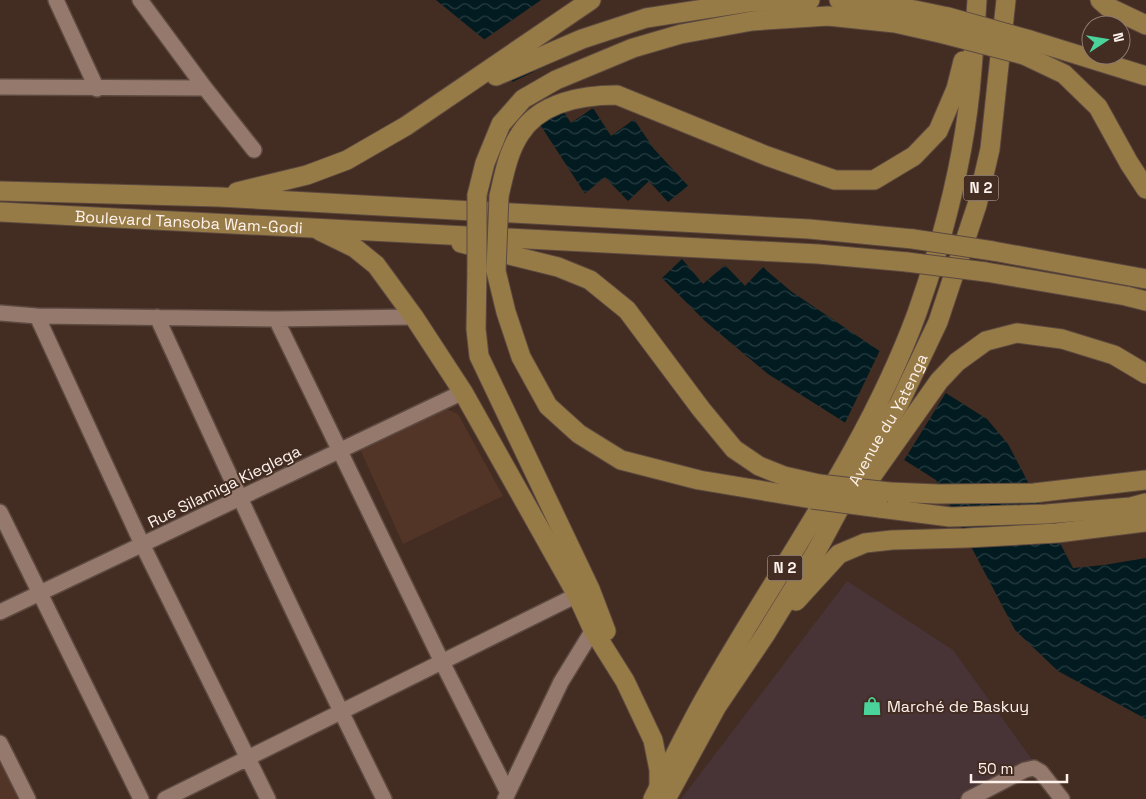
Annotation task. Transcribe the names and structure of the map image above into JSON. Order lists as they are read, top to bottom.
{
  "streets": {
    "main road": ["N 2", "Boulevard Tansoba Wam-Godi", "Avenue du Yatenga"],
    "street": ["Rue Silamiga Kieglega"]
  },
  "crossings": [
    ["N 2", "Avenue du Yatenga"]
  ],
  "places": {
    "shop": ["Marché de Baskuy"]
  },
  "scale_bar": "50 m",
  "north": "right"
}
